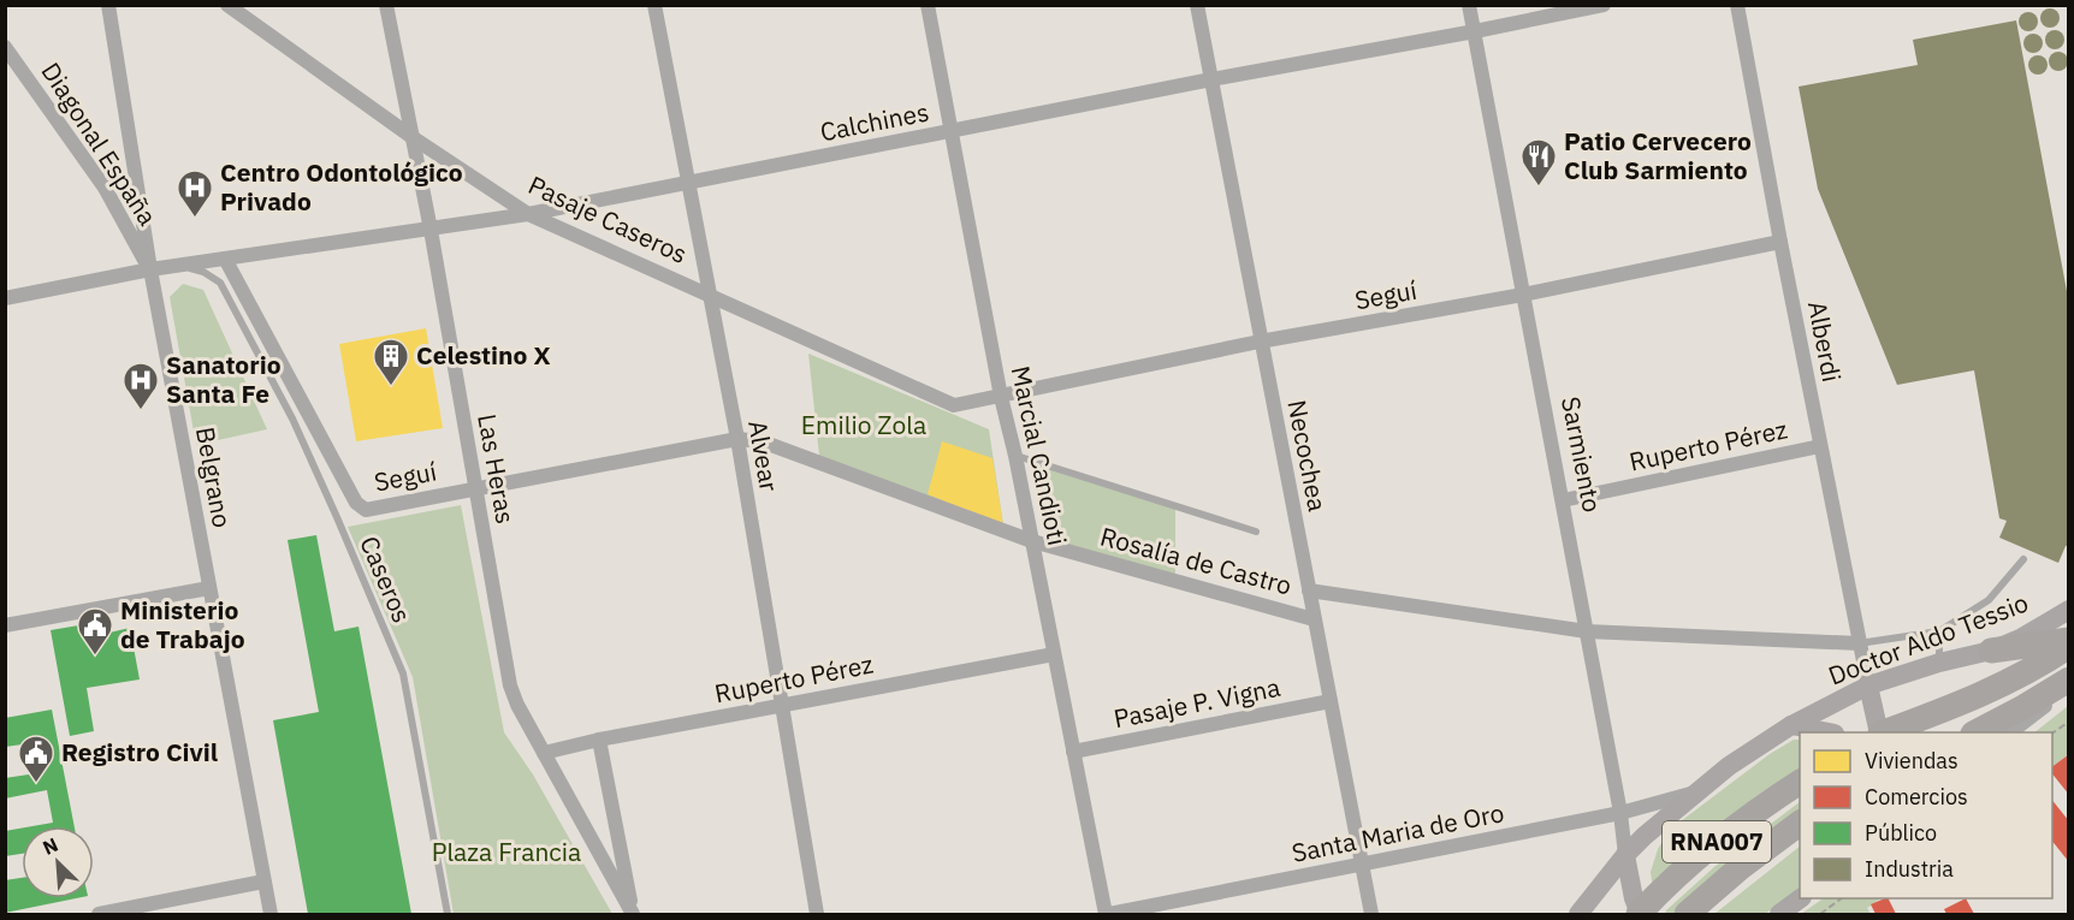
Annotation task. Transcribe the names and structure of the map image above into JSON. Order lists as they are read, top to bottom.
{
  "streets": {
    "highway": ["RNA007"],
    "main road": ["Sarmiento", "Doctor Aldo Tessio"],
    "street": [
      "Calchines",
      "Diagonal España",
      "Pasaje Caseros",
      "Seguí",
      "Alberdi",
      "Ruperto Pérez",
      "Alvear",
      "Marcial Candioti",
      "Necochea",
      "Las Heras",
      "Belgrano",
      "Rosalía de Castro",
      "Pasaje P. Vigna",
      "Santa Maria de Oro"
    ],
    "lane": ["Caseros"]
  },
  "crossings": [
    ["Calchines", "Diagonal España"],
    ["Calchines", "Pasaje Caseros"],
    ["Calchines", "Seguí"],
    ["Calchines", "Sarmiento"],
    ["Calchines", "Alvear"],
    ["Calchines", "Marcial Candioti"],
    ["Calchines", "Necochea"],
    ["Calchines", "Las Heras"],
    ["Calchines", "Belgrano"],
    ["Calchines", "Caseros"],
    ["Diagonal España", "Belgrano"],
    ["Pasaje Caseros", "Seguí"],
    ["Pasaje Caseros", "Alvear"],
    ["Pasaje Caseros", "Marcial Candioti"],
    ["Pasaje Caseros", "Las Heras"],
    ["Seguí", "Alberdi"],
    ["Seguí", "Sarmiento"],
    ["Seguí", "Alvear"],
    ["Seguí", "Marcial Candioti"],
    ["Seguí", "Necochea"],
    ["Seguí", "Las Heras"],
    ["Seguí", "Rosalía de Castro"],
    ["Alberdi", "Ruperto Pérez"],
    ["Alberdi", "Rosalía de Castro"],
    ["Alberdi", "Doctor Aldo Tessio"],
    ["Ruperto Pérez", "Sarmiento"],
    ["Ruperto Pérez", "Alvear"],
    ["Ruperto Pérez", "Marcial Candioti"],
    ["Ruperto Pérez", "Las Heras"],
    ["Sarmiento", "Rosalía de Castro"],
    ["Sarmiento", "Doctor Aldo Tessio"],
    ["Sarmiento", "Santa Maria de Oro"],
    ["Sarmiento", "RNA007"],
    ["Alvear", "Rosalía de Castro"],
    ["Marcial Candioti", "Rosalía de Castro"],
    ["Marcial Candioti", "Pasaje P. Vigna"],
    ["Marcial Candioti", "Santa Maria de Oro"],
    ["Necochea", "Rosalía de Castro"],
    ["Necochea", "Pasaje P. Vigna"],
    ["Necochea", "Santa Maria de Oro"],
    ["Doctor Aldo Tessio", "Santa Maria de Oro"]
  ],
  "parks": ["Emilio Zola", "Plaza Francia"],
  "places": {
    "restaurant": ["Patio Cervecero Club Sarmiento"],
    "hospital": ["Centro Odontológico Privado", "Sanatorio Santa Fe"],
    "building": ["Celestino X"],
    "public building": ["Ministerio de Trabajo", "Registro Civil"]
  },
  "legend": [
    "Viviendas",
    "Comercios",
    "Público",
    "Industria"
  ],
  "north": "top left"
}
